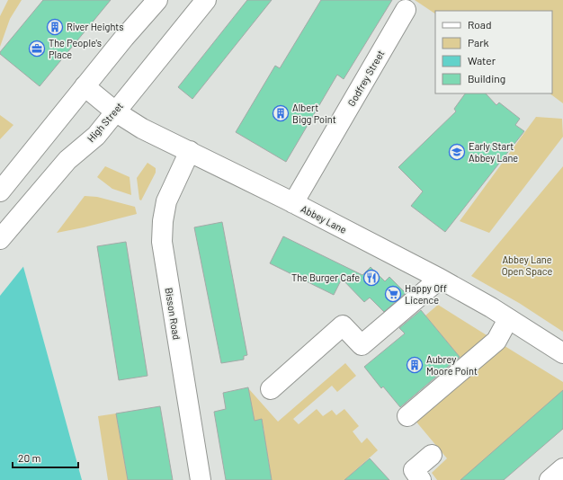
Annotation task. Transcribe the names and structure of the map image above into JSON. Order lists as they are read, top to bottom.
{
  "streets": {
    "street": [
      "Godfrey Street",
      "High Street",
      "Abbey Lane",
      "Bisson Road"
    ]
  },
  "crossings": [
    ["Godfrey Street", "Abbey Lane"],
    ["High Street", "Abbey Lane"],
    ["Abbey Lane", "Bisson Road"]
  ],
  "parks": ["Abbey Lane Open Space"],
  "places": {
    "building": ["River Heights", "Albert Bigg Point", "Aubrey Moore Point"],
    "office": ["The People's Place"],
    "school or university": ["Early Start Abbey Lane"],
    "restaurant": ["The Burger Cafe"],
    "supermarket": ["Happy Off Licence"]
  },
  "legend": [
    "Road",
    "Park",
    "Water",
    "Building"
  ],
  "scale_bar": "20 m"
}
